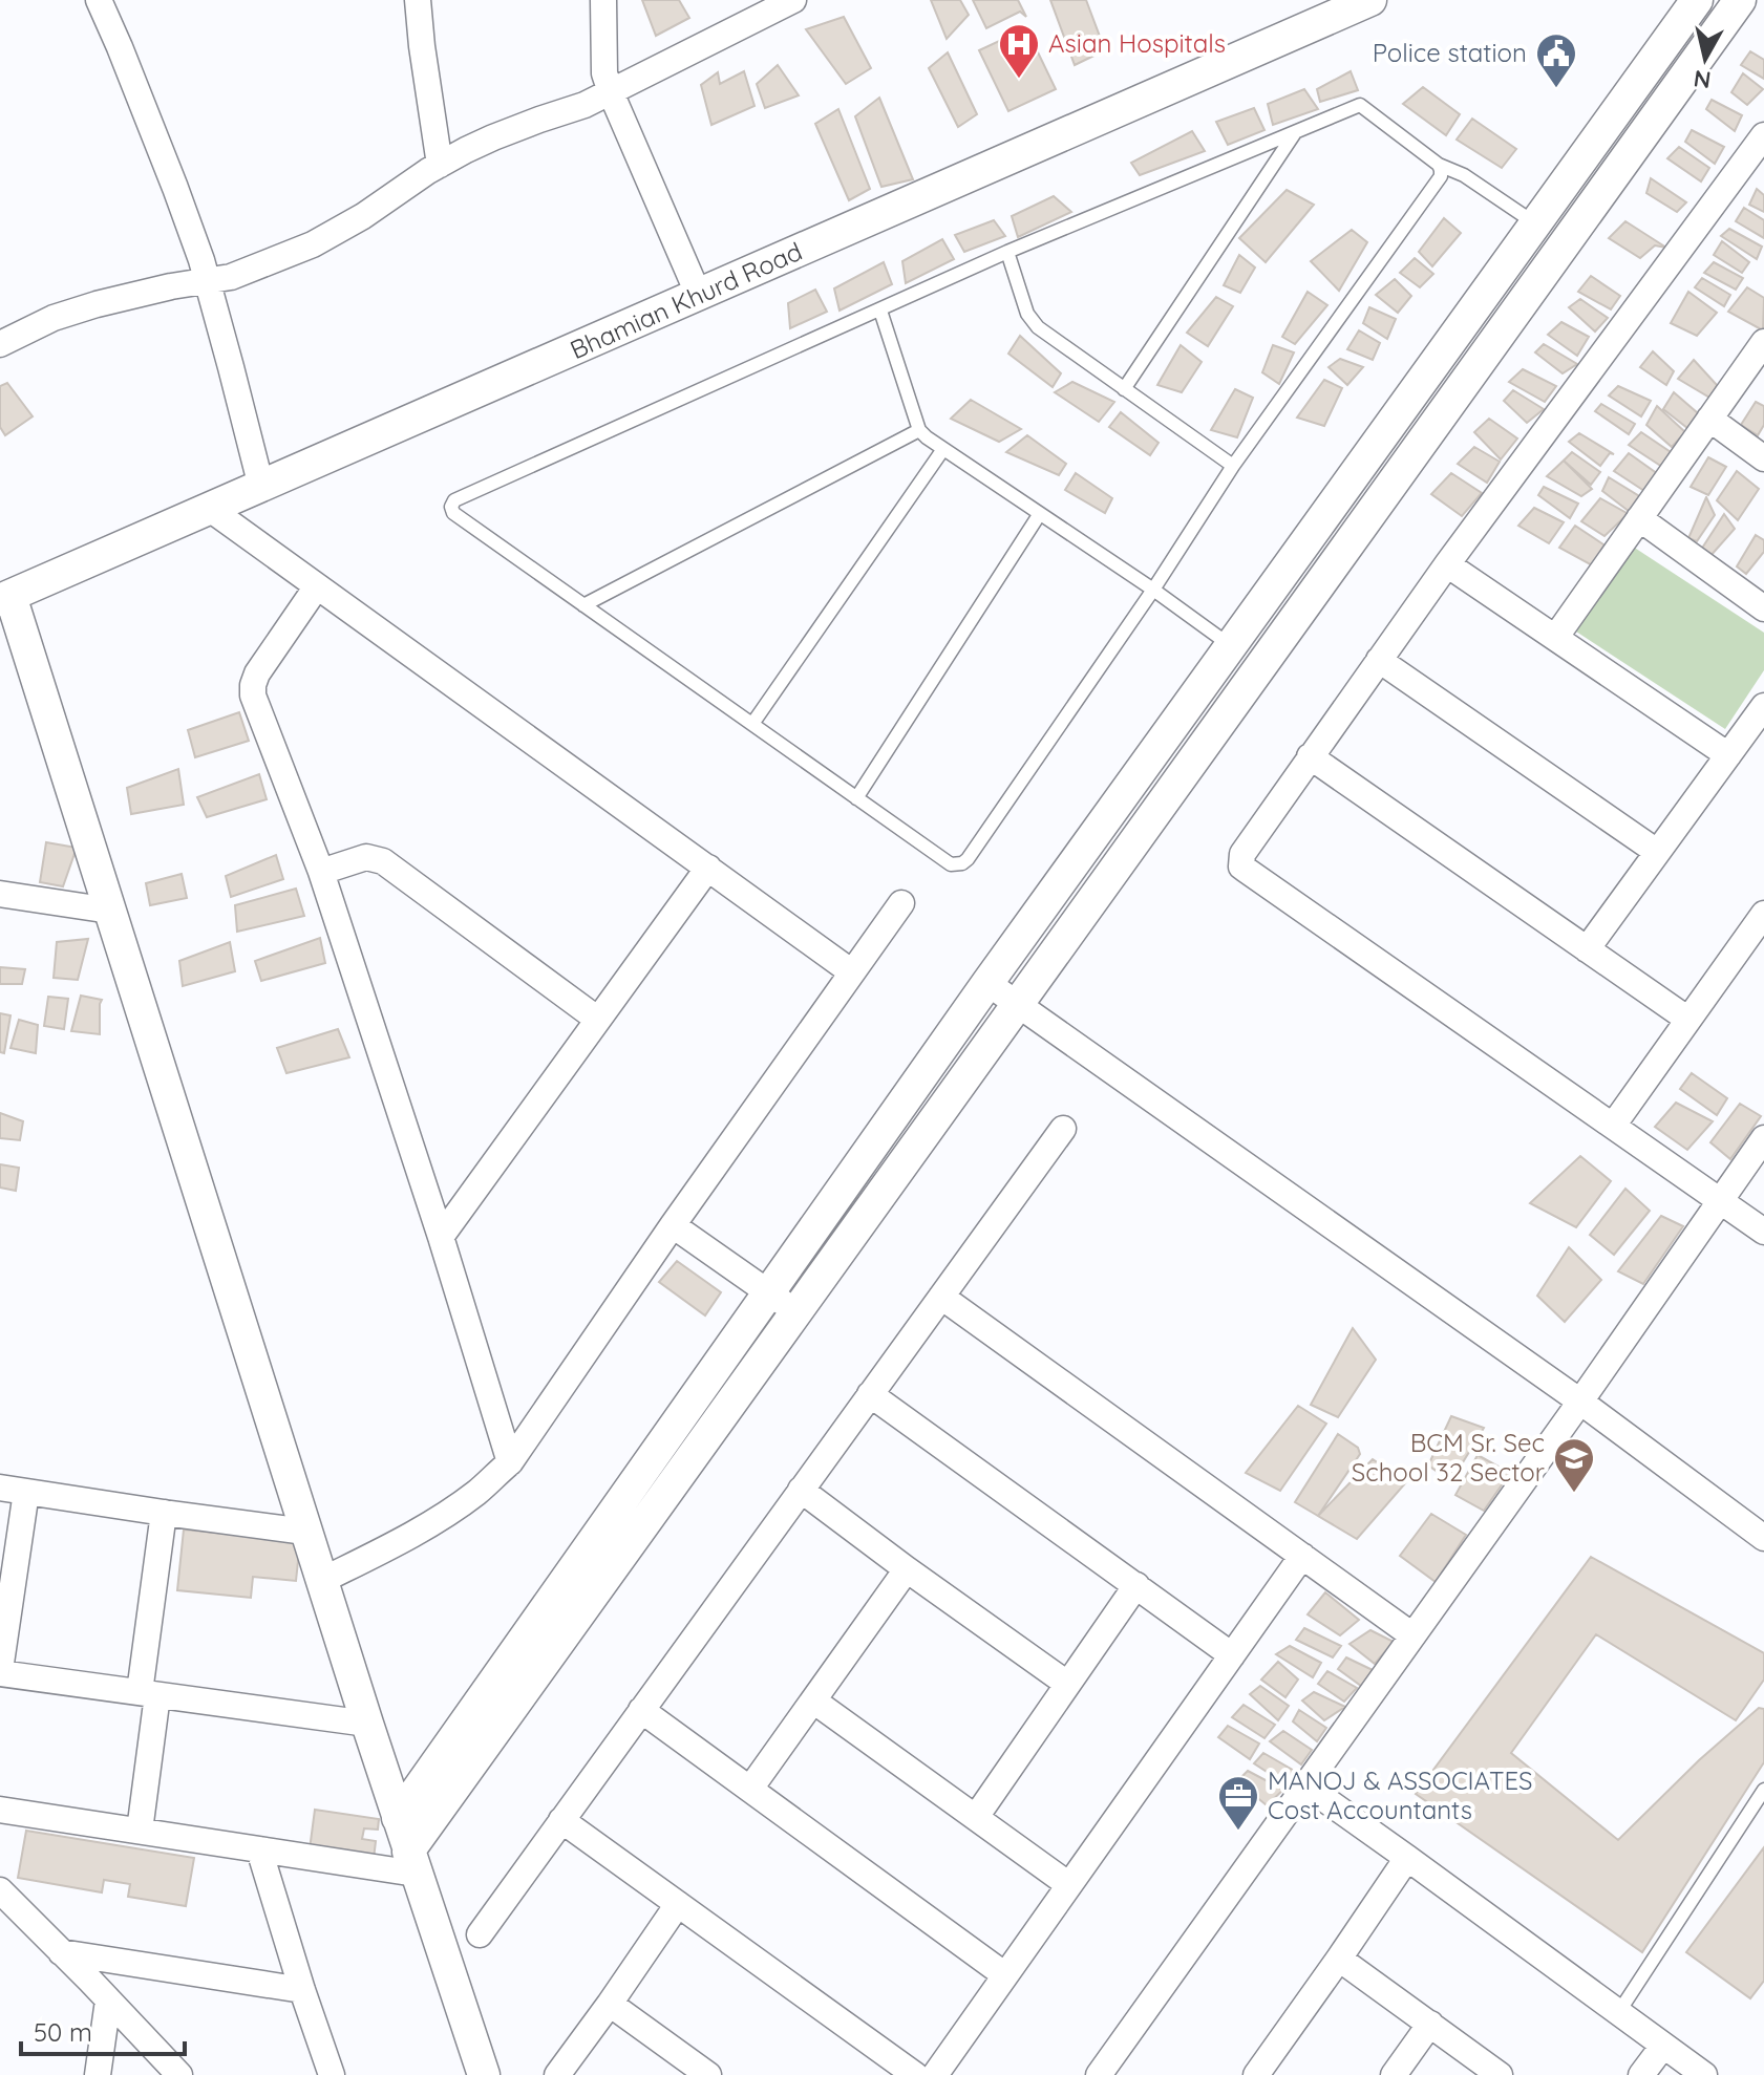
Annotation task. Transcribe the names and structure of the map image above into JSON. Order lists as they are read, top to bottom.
{
  "streets": {
    "street": ["Bhamian Khurd Road"]
  },
  "places": {
    "hospital": ["Asian Hospitals"],
    "public building": ["Police station"],
    "school or university": ["BCM Sr. Sec School 32 Sector"],
    "office": ["MANOJ & ASSOCIATES Cost Accountants"]
  },
  "scale_bar": "50 m",
  "north": "bottom"
}
